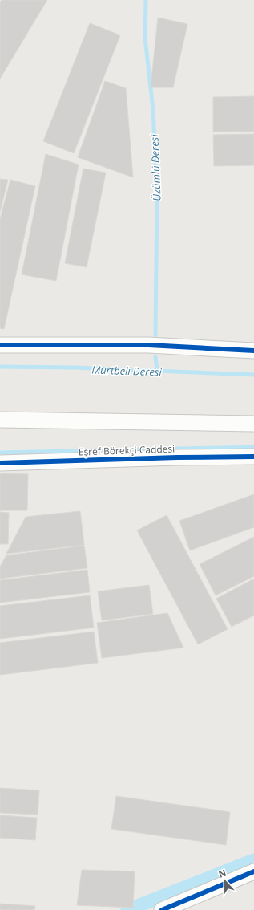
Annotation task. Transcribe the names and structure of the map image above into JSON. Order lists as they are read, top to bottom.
{
  "streets": {
    "street": ["Eşref Börekçi Caddesi"]
  },
  "water": ["Üzümlü Deresi", "Murtbeli Deresi"],
  "north": "top"
}
